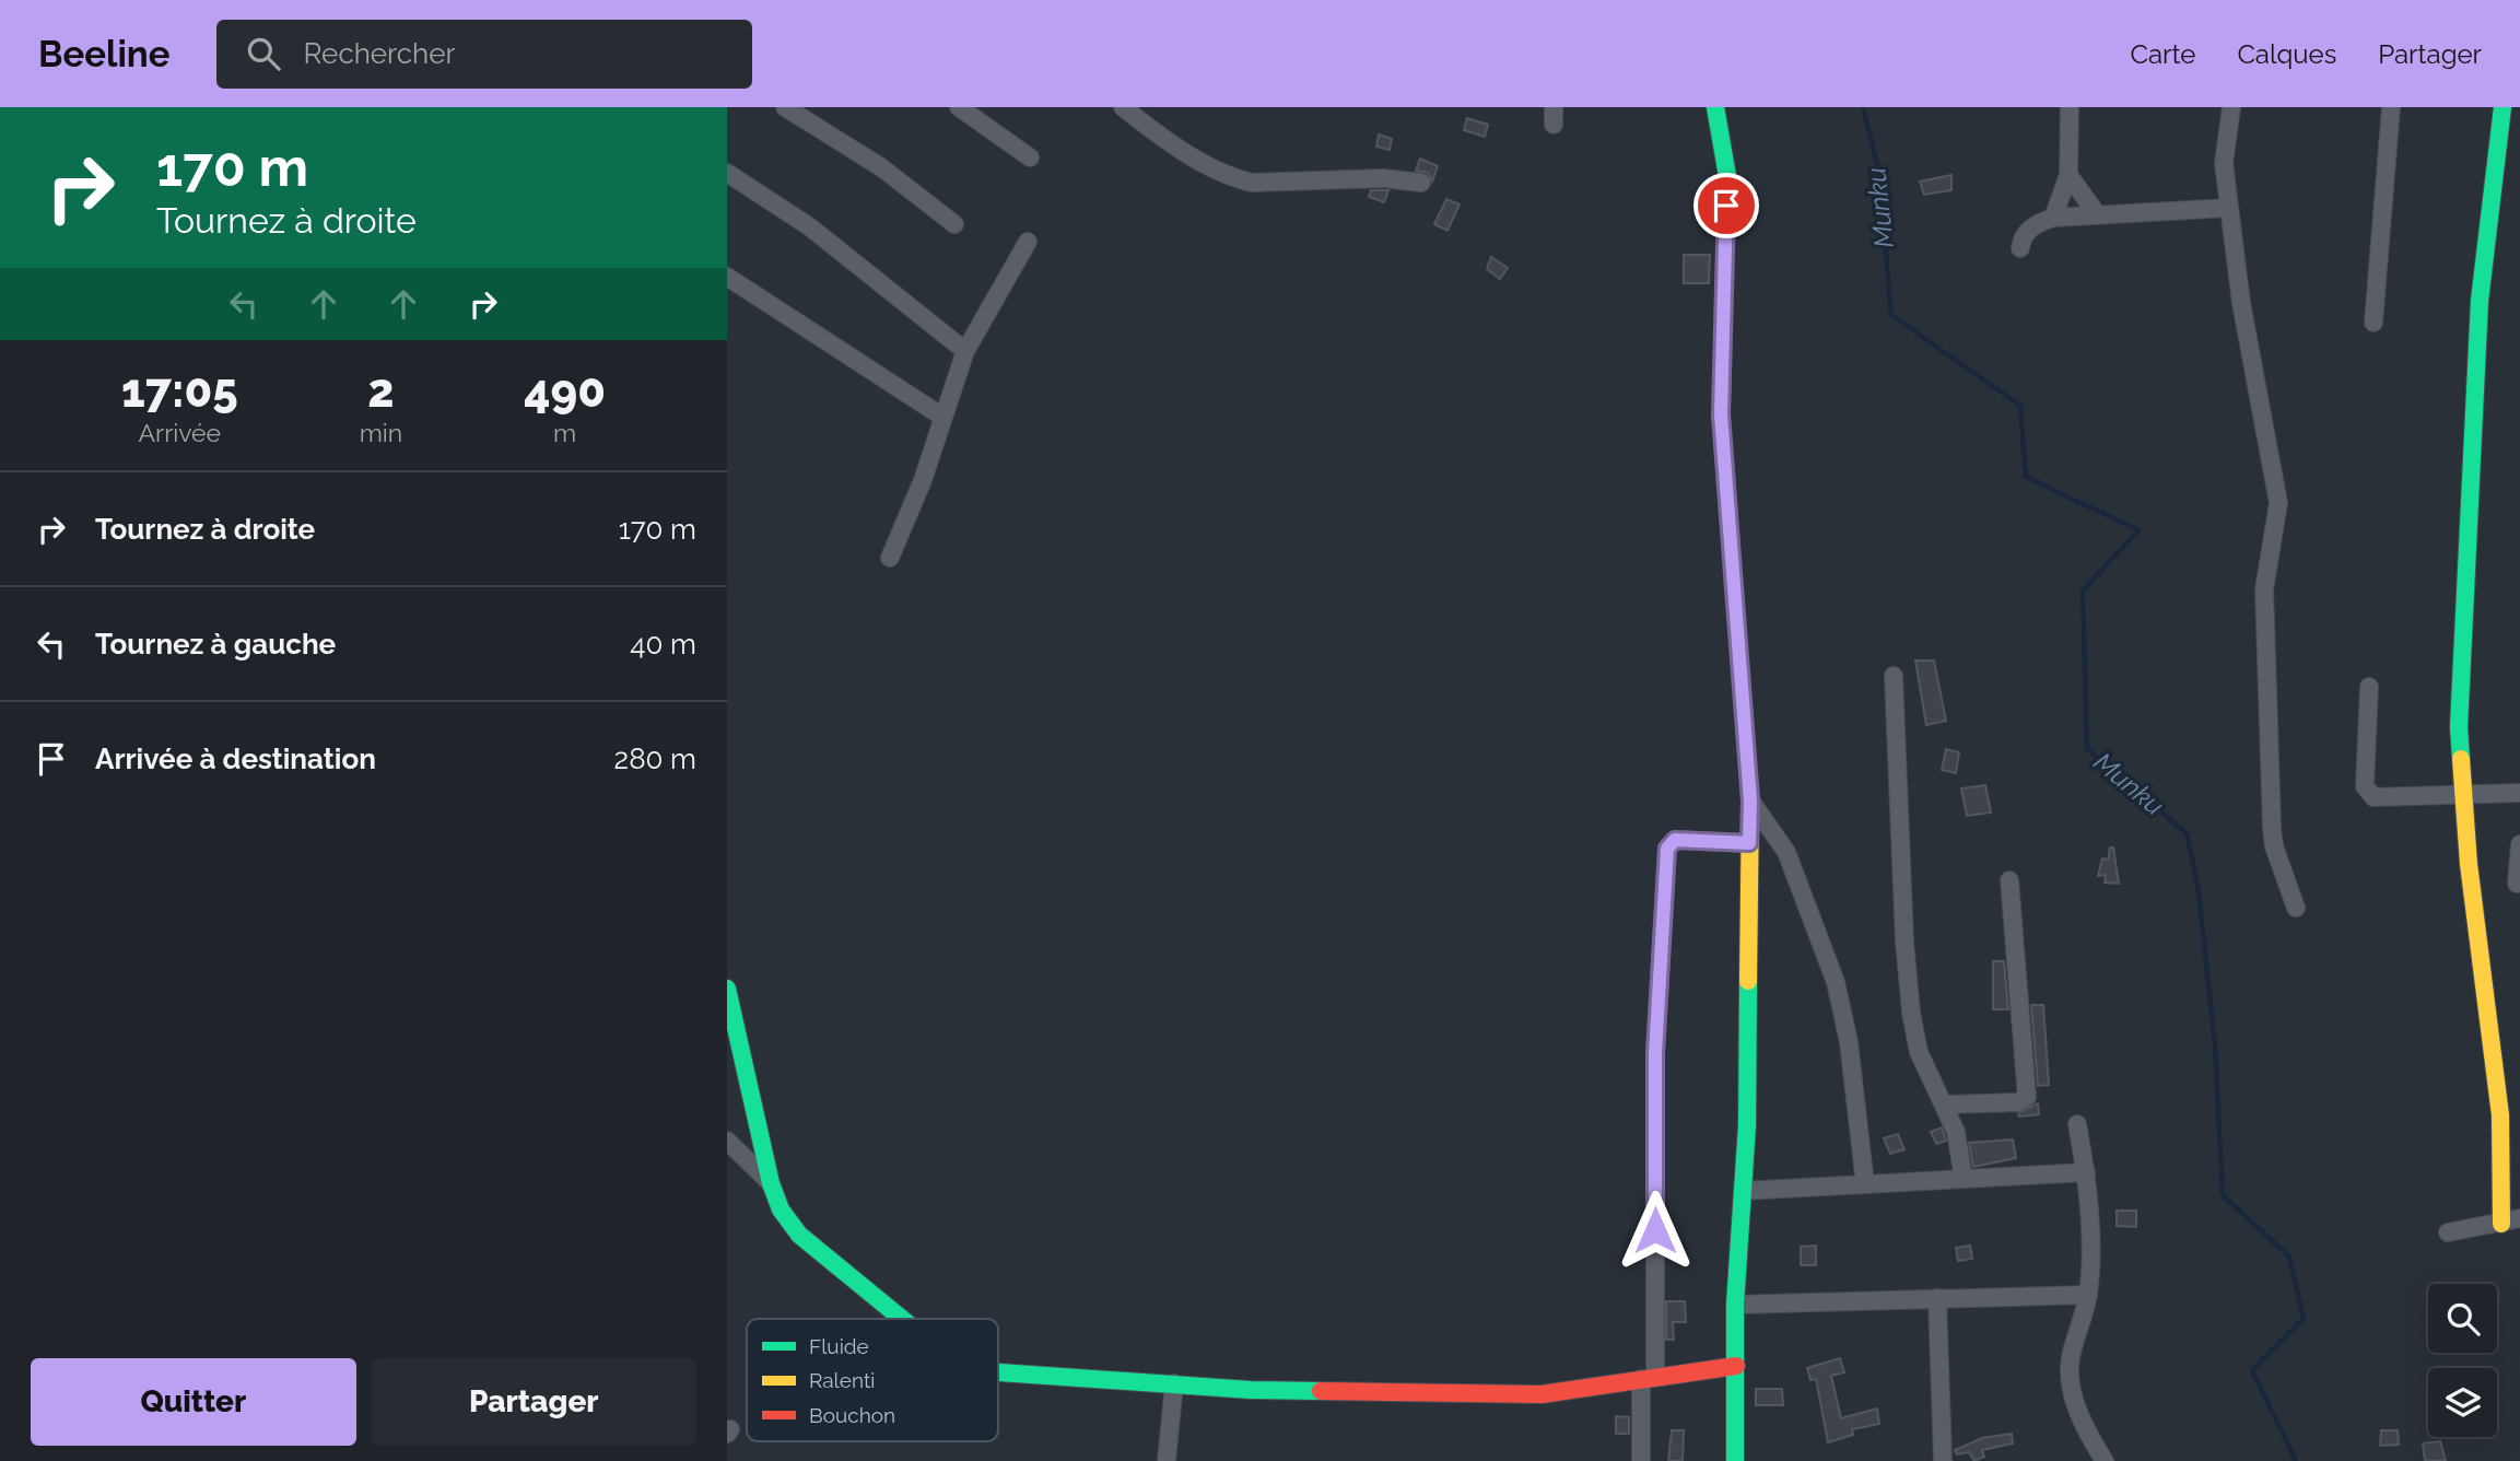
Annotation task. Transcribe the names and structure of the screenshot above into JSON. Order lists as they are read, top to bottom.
{
  "water": ["Munku"],
  "legend": ["Fluide", "Ralenti", "Bouchon"],
  "page": {
    "header": "Beeline",
    "search": "Rechercher",
    "nav": ["Carte", "Calques", "Partager"],
    "turn": ["170 m", "Tournez à droite"],
    "eta": [
      "17:05",
      "Arrivée",
      "2",
      "min",
      "490",
      "m"
    ],
    "list": [
      {
        "name": "Tournez à droite",
        "value": "170 m"
      },
      {
        "name": "Tournez à gauche",
        "value": "40 m"
      },
      {
        "name": "Arrivée à destination",
        "value": "280 m"
      }
    ],
    "buttons": ["Quitter", "Partager"]
  }
}
